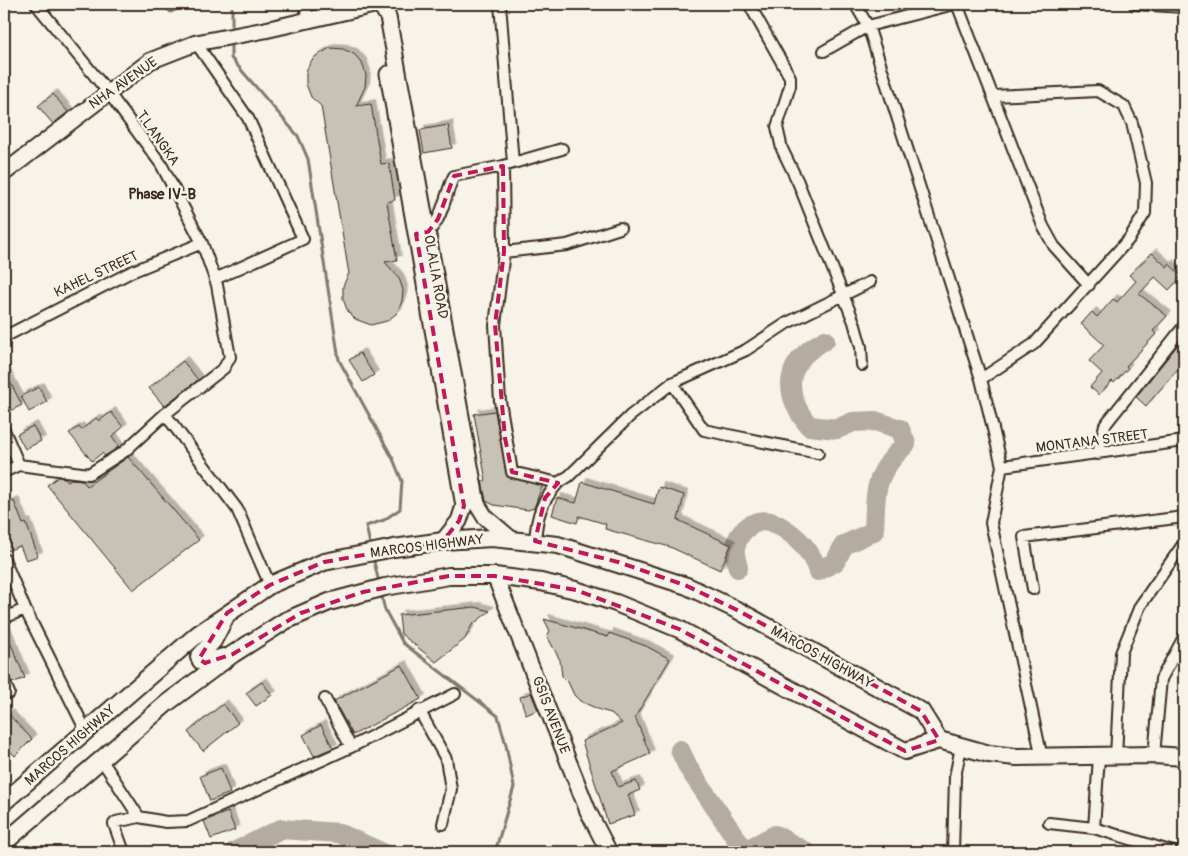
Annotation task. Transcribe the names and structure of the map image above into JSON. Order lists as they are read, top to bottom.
{
  "streets": {
    "main road": [
      "NHA AVENUE",
      "OLALIA ROAD",
      "MARCOS HIGHWAY",
      "GSIS AVENUE"
    ],
    "street": ["T.LANGKA", "KAHEL STREET", "MONTANA STREET"]
  },
  "crossings": [
    ["NHA AVENUE", "T.LANGKA"],
    ["NHA AVENUE", "OLALIA ROAD"],
    ["T.LANGKA", "KAHEL STREET"],
    ["OLALIA ROAD", "MARCOS HIGHWAY"]
  ],
  "districts": ["Phase IV-B"]
}
